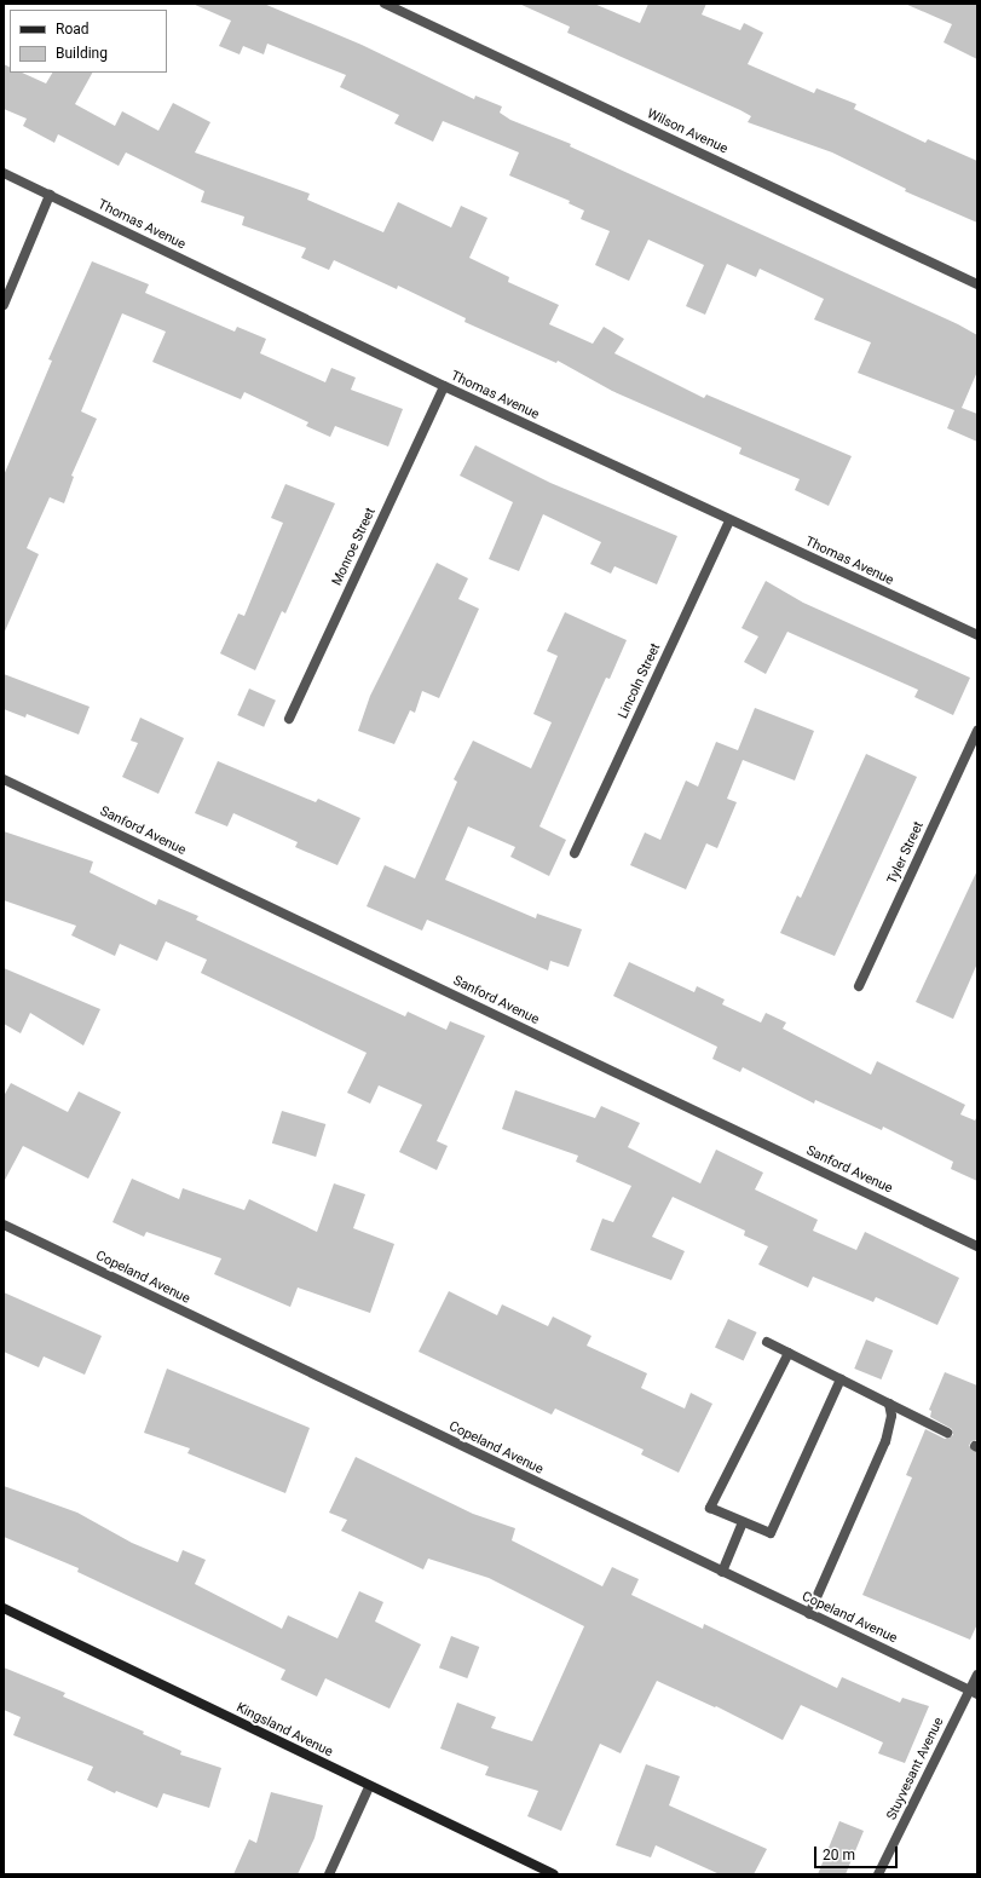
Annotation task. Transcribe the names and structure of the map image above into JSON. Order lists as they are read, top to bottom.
{
  "streets": {
    "main road": ["Kingsland Avenue"],
    "street": [
      "Wilson Avenue",
      "Thomas Avenue",
      "Monroe Street",
      "Lincoln Street",
      "Sanford Avenue",
      "Tyler Street",
      "Copeland Avenue",
      "Stuyvesant Avenue"
    ]
  },
  "crossings": [
    ["Thomas Avenue", "Monroe Street"],
    ["Thomas Avenue", "Lincoln Street"],
    ["Copeland Avenue", "Stuyvesant Avenue"]
  ],
  "legend": ["Road", "Building"],
  "scale_bar": "20 m"
}
